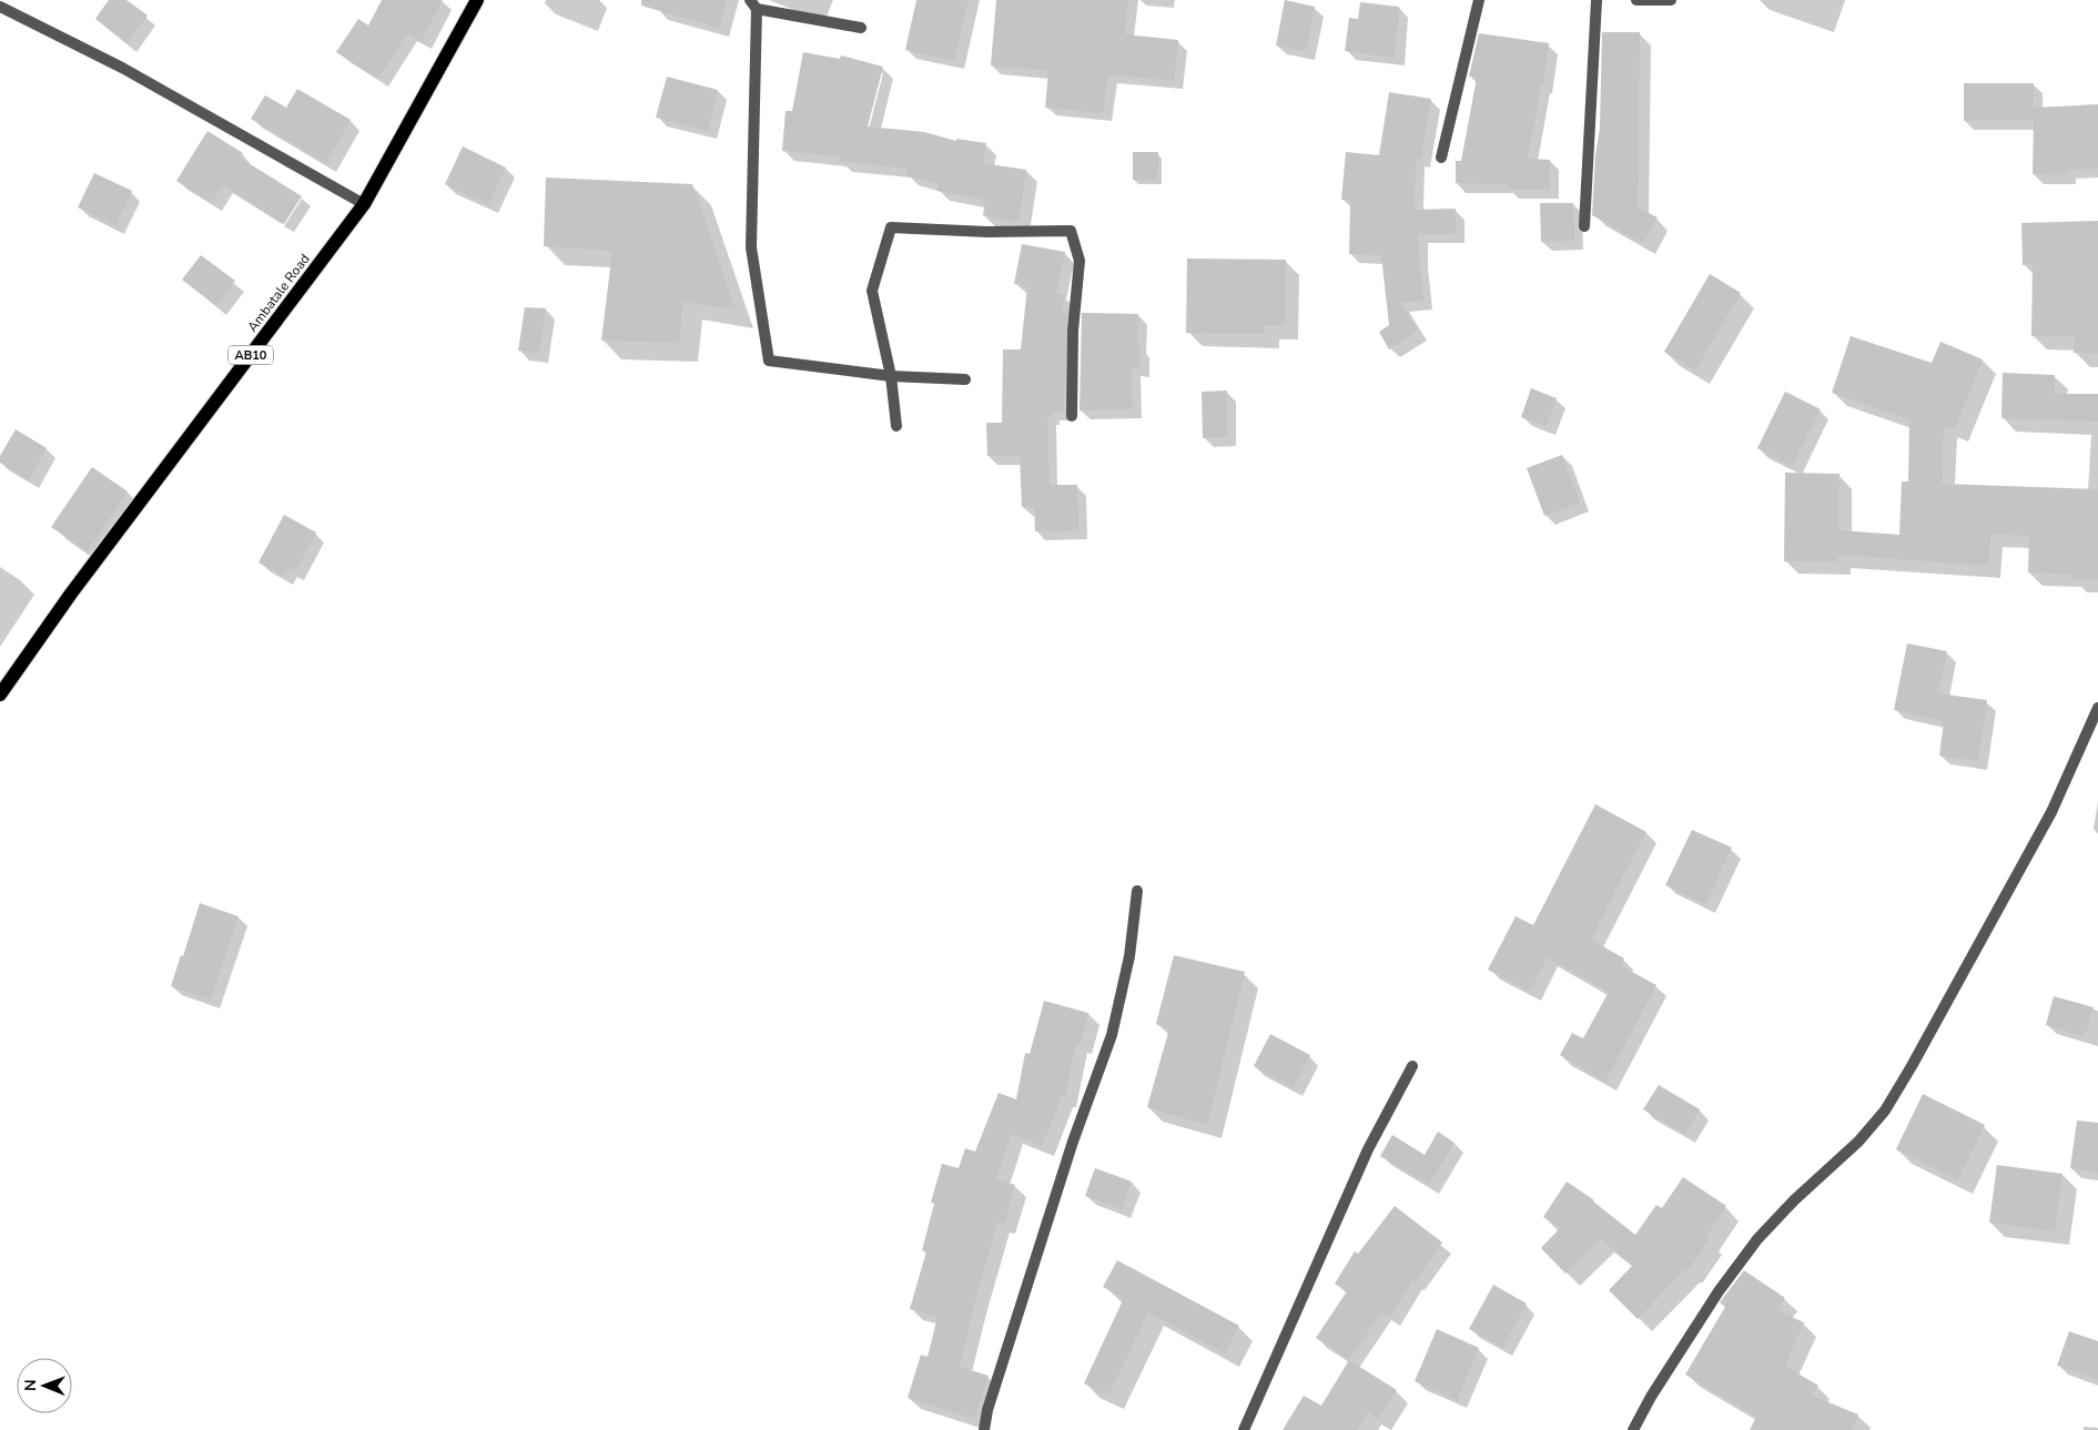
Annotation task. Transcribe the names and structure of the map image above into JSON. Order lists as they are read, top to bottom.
{
  "streets": {
    "main road": ["Ambatale Road", "AB10"]
  },
  "north": "left"
}
